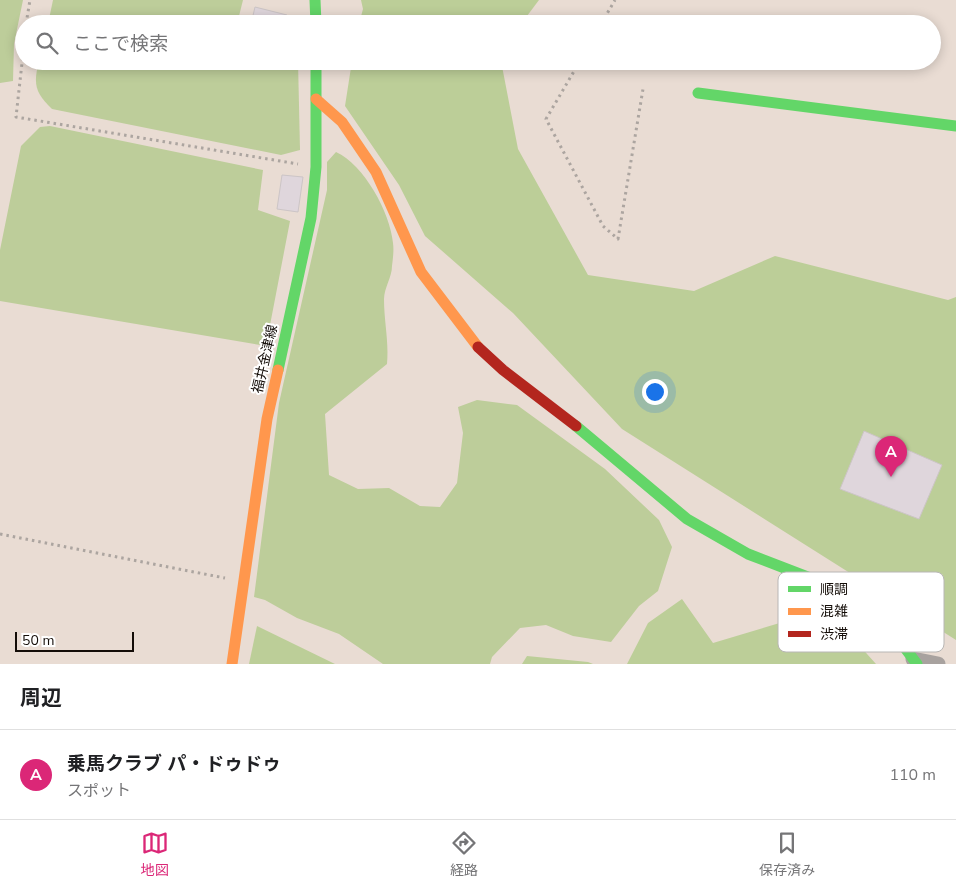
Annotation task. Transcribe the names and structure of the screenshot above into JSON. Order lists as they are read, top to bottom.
{
  "streets": {
    "street": ["福井金津線"]
  },
  "legend": ["順調", "混雑", "渋滞"],
  "scale_bar": "50 m",
  "page": {
    "search": "ここで検索",
    "pins": "A",
    "scale": "50 m",
    "heading": "周辺",
    "list": [
      {
        "mark": "A",
        "name": "乗馬クラブ パ・ドゥドゥ",
        "note": "スポット",
        "value": "110 m"
      }
    ],
    "nav": ["地図", "経路", "保存済み"]
  }
}
